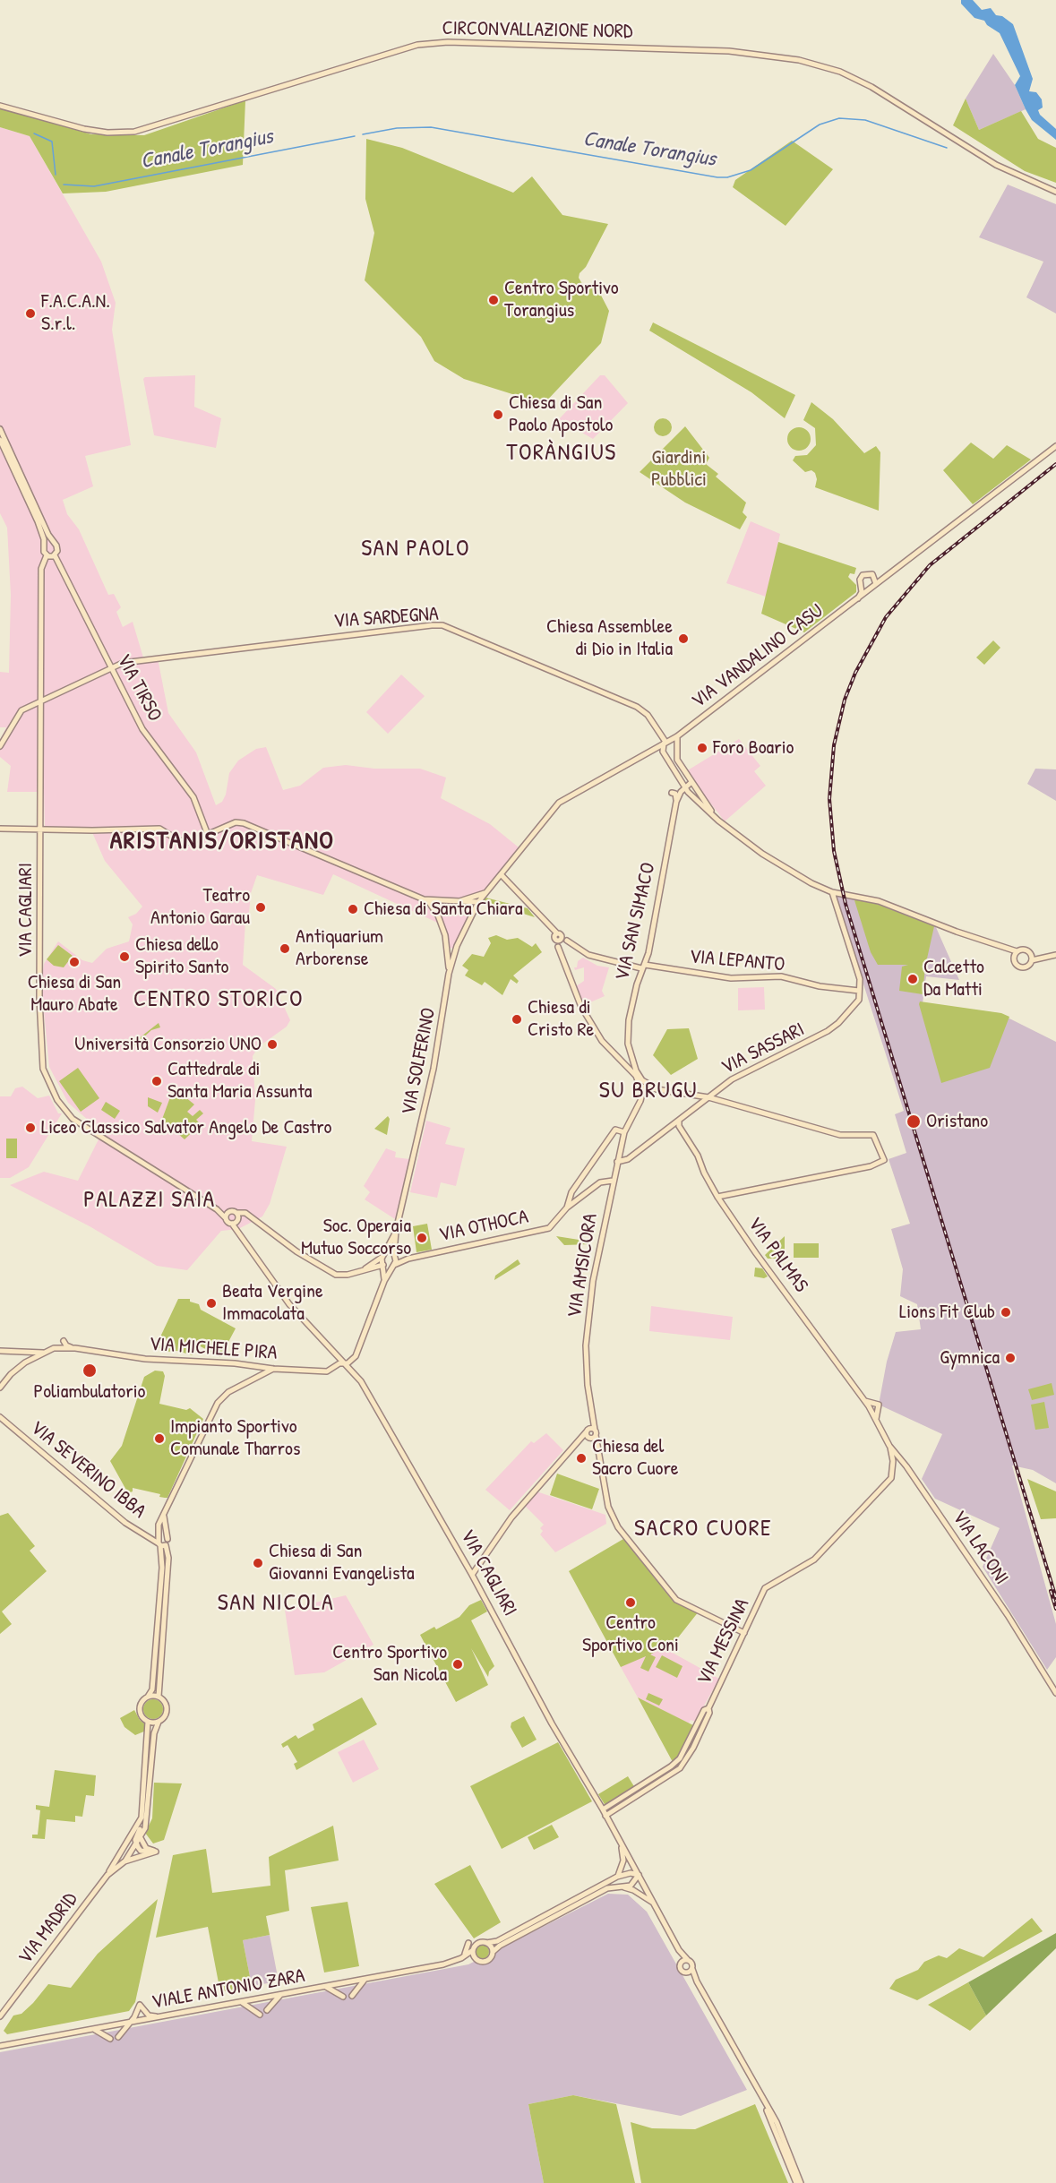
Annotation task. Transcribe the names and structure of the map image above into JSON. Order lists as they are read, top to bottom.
{
  "streets": {
    "street": [
      "CIRCONVALLAZIONE NORD",
      "VIA SARDEGNA",
      "VIA VANDALINO CASU",
      "VIA TIRSO",
      "VIA CAGLIARI",
      "VIA SAN SIMACO",
      "VIA LEPANTO",
      "VIA SASSARI",
      "VIA SOLFERINO",
      "VIA OTHOCA",
      "VIA PALMAS",
      "VIA AMSICORA",
      "VIA MICHELE PIRA",
      "VIA SEVERINO IBBA",
      "VIA LACONI",
      "VIA MESSINA",
      "VIA MADRID",
      "VIALE ANTONIO ZARA"
    ]
  },
  "crossings": [
    ["VIA SARDEGNA", "VIA VANDALINO CASU"],
    ["VIA SARDEGNA", "VIA TIRSO"],
    ["VIA SARDEGNA", "VIA CAGLIARI"],
    ["VIA SARDEGNA", "VIA SAN SIMACO"],
    ["VIA SARDEGNA", "VIA SOLFERINO"],
    ["VIA VANDALINO CASU", "VIA SOLFERINO"],
    ["VIA TIRSO", "VIA CAGLIARI"],
    ["VIA CAGLIARI", "VIA SOLFERINO"],
    ["VIA CAGLIARI", "VIA MICHELE PIRA"],
    ["VIA CAGLIARI", "VIA MESSINA"],
    ["VIA SAN SIMACO", "VIA LEPANTO"],
    ["VIA LEPANTO", "VIA SASSARI"],
    ["VIA LEPANTO", "VIA SOLFERINO"],
    ["VIA SASSARI", "VIA PALMAS"],
    ["VIA SASSARI", "VIA AMSICORA"],
    ["VIA SOLFERINO", "VIA OTHOCA"],
    ["VIA SOLFERINO", "VIA MICHELE PIRA"],
    ["VIA OTHOCA", "VIA AMSICORA"],
    ["VIA PALMAS", "VIA LACONI"]
  ],
  "districts": [
    "TORÀNGIUS",
    "SAN PAOLO",
    "ARISTANIS/ORISTANO",
    "CENTRO STORICO",
    "SU BRUGU",
    "PALAZZI SAIA",
    "SACRO CUORE",
    "SAN NICOLA"
  ],
  "water": ["Canale Torangius"],
  "parks": ["Giardini Pubblici"],
  "places": [
    "Centro Sportivo Torangius",
    "F.A.C.A.N. S.r.l.",
    "Chiesa di San Paolo Apostolo",
    "Chiesa Assemblee di Dio in Italia",
    "Foro Boario",
    "Teatro Antonio Garau",
    "Chiesa di Santa Chiara",
    "Antiquarium Arborense",
    "Chiesa dello Spirito Santo",
    "Chiesa di San Mauro Abate",
    "Calcetto Da Matti",
    "Chiesa di Cristo Re",
    "Università Consorzio UNO",
    "Cattedrale di Santa Maria Assunta",
    "Oristano",
    "Liceo Classico Salvator Angelo De Castro",
    "Soc. Operaia Mutuo Soccorso",
    "Beata Vergine Immacolata",
    "Lions Fit Club",
    "Gymnica",
    "Poliambulatorio",
    "Impianto Sportivo Comunale Tharros",
    "Chiesa del Sacro Cuore",
    "Chiesa di San Giovanni Evangelista",
    "Centro Sportivo Coni",
    "Centro Sportivo San Nicola"
  ]
}
